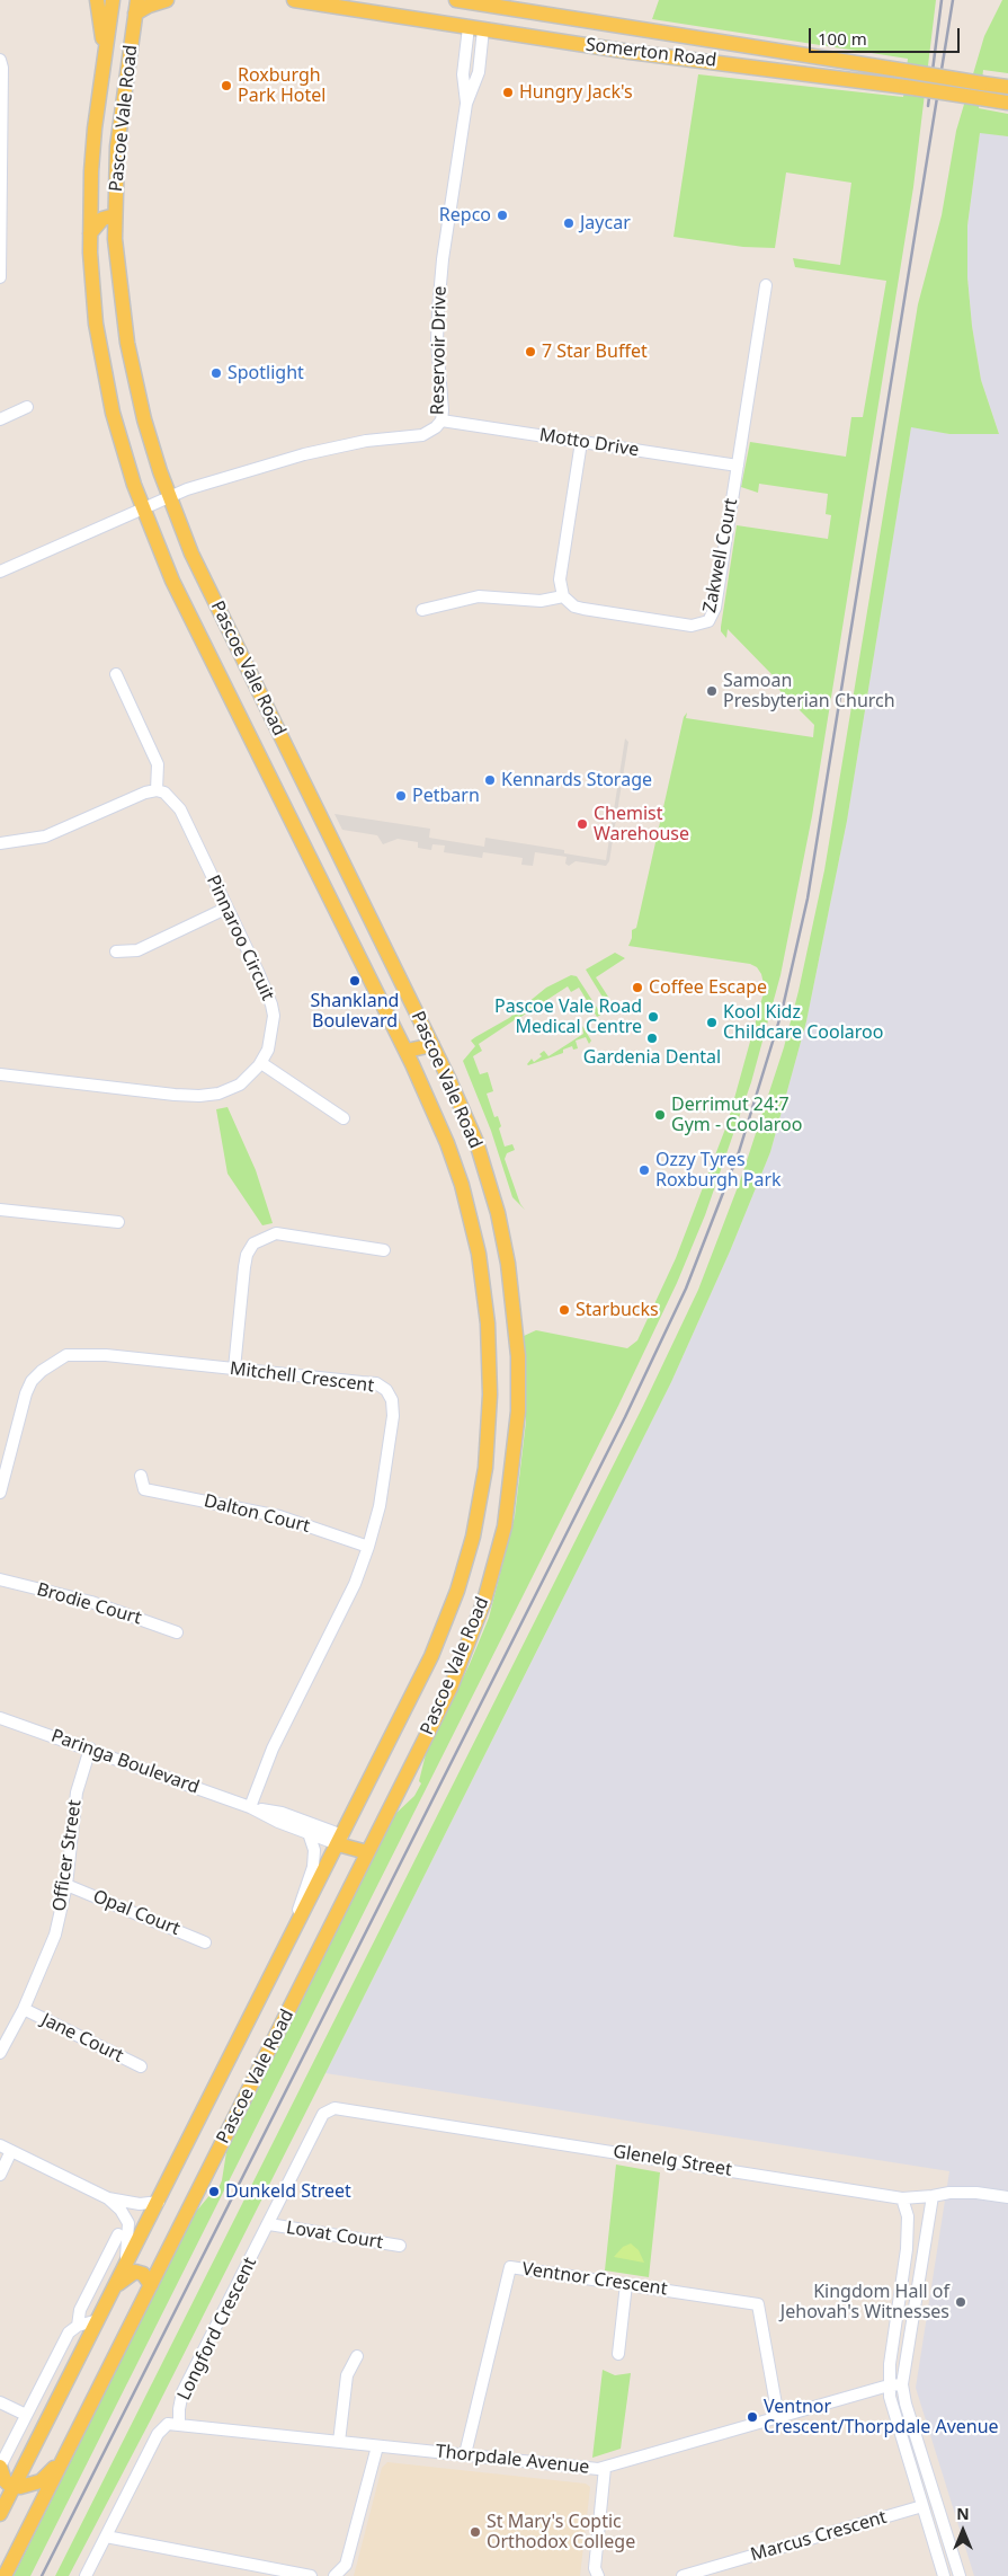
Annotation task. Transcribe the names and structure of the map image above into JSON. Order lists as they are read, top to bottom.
{
  "streets": {
    "main road": ["Somerton Road", "Pascoe Vale Road"],
    "street": [
      "Reservoir Drive",
      "Motto Drive",
      "Zakwell Court",
      "Pinnaroo Circuit",
      "Mitchell Crescent",
      "Dalton Court",
      "Brodie Court",
      "Paringa Boulevard",
      "Officer Street",
      "Opal Court",
      "Jane Court",
      "Glenelg Street",
      "Lovat Court",
      "Ventnor Crescent",
      "Longford Crescent",
      "Thorpdale Avenue",
      "Marcus Crescent"
    ]
  },
  "crossings": [
    ["Somerton Road", "Reservoir Drive"],
    ["Pascoe Vale Road", "Reservoir Drive"],
    ["Pascoe Vale Road", "Paringa Boulevard"],
    ["Reservoir Drive", "Motto Drive"],
    ["Motto Drive", "Zakwell Court"],
    ["Mitchell Crescent", "Dalton Court"],
    ["Mitchell Crescent", "Paringa Boulevard"],
    ["Paringa Boulevard", "Officer Street"],
    ["Officer Street", "Opal Court"],
    ["Officer Street", "Jane Court"],
    ["Glenelg Street", "Longford Crescent"],
    ["Lovat Court", "Longford Crescent"],
    ["Ventnor Crescent", "Thorpdale Avenue"],
    ["Longford Crescent", "Thorpdale Avenue"]
  ],
  "places": [
    "Roxburgh Park Hotel",
    "Hungry Jack's",
    "Repco",
    "Jaycar",
    "7 Star Buffet",
    "Spotlight",
    "Samoan Presbyterian Church",
    "Kennards Storage",
    "Petbarn",
    "Chemist Warehouse",
    "Shankland Boulevard",
    "Coffee Escape",
    "Pascoe Vale Road Medical Centre",
    "Kool Kidz Childcare Coolaroo",
    "Gardenia Dental",
    "Derrimut 24:7 Gym - Coolaroo",
    "Ozzy Tyres Roxburgh Park",
    "Starbucks",
    "Dunkeld Street",
    "Kingdom Hall of Jehovah's Witnesses",
    "Ventnor Crescent/Thorpdale Avenue",
    "St Mary's Coptic Orthodox College"
  ],
  "scale_bar": "100 m",
  "north": "top"
}
